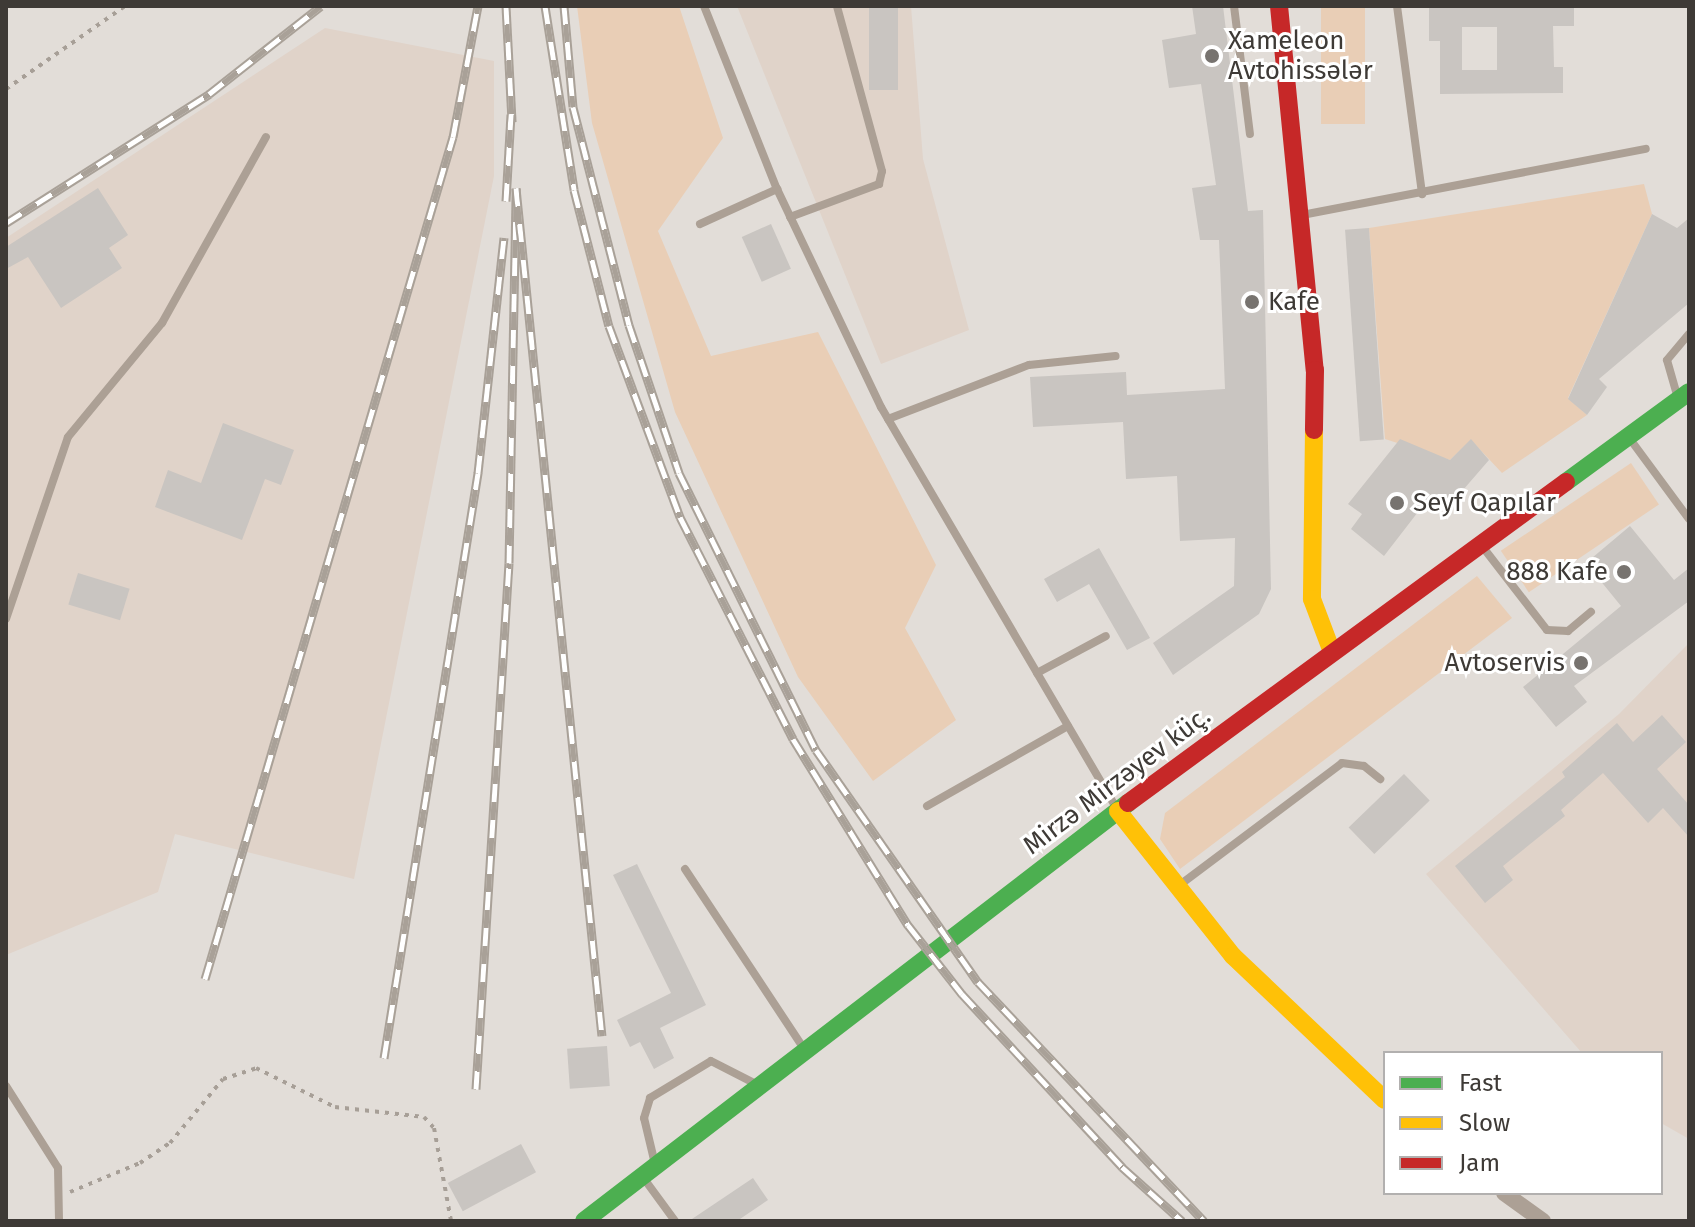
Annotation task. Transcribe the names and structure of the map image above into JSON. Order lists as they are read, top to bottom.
{
  "streets": {
    "main road": ["Mirzə Mirzəyev küç."]
  },
  "places": [
    "Xameleon Avtohissələr",
    "Kafe",
    "Seyf Qapılar",
    "888 Kafe",
    "Avtoservis"
  ],
  "legend": ["Fast", "Slow", "Jam"]
}
